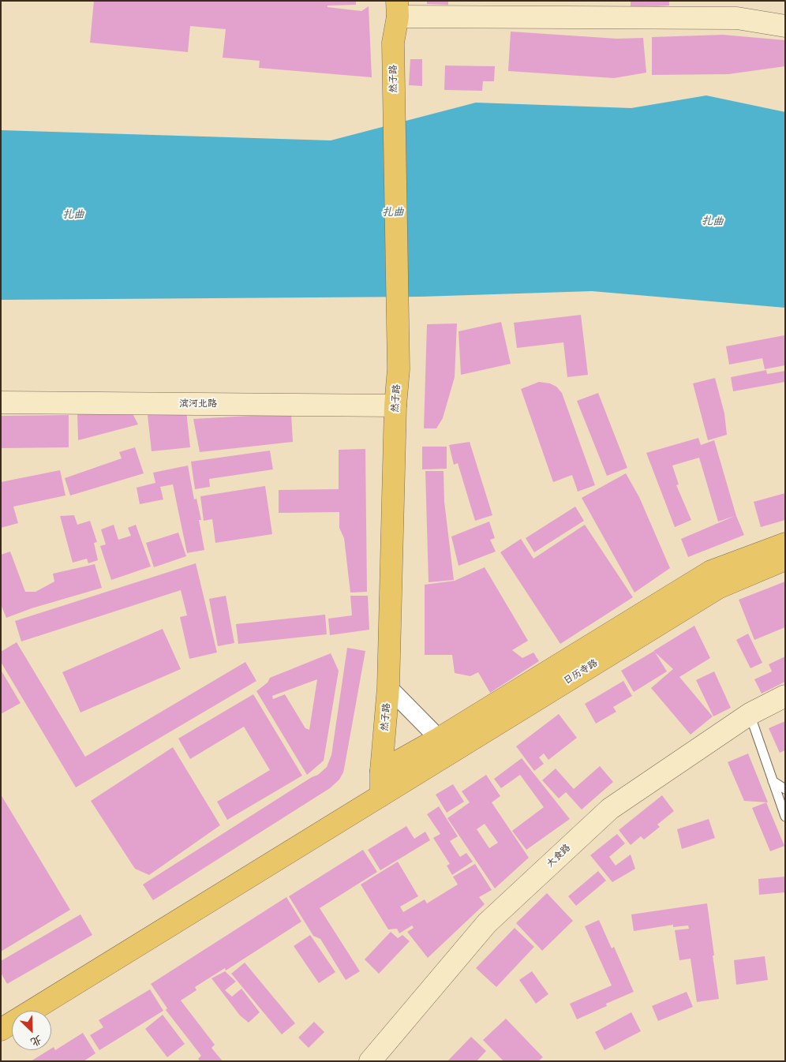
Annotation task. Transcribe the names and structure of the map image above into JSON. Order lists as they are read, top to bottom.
{
  "streets": {
    "main road": ["然子路", "日历寺路"],
    "street": ["滨河北路", "大食路"]
  },
  "crossings": [
    ["然子路", "滨河北路"],
    ["然子路", "日历寺路"]
  ],
  "water": ["扎曲"],
  "north": "bottom right"
}
